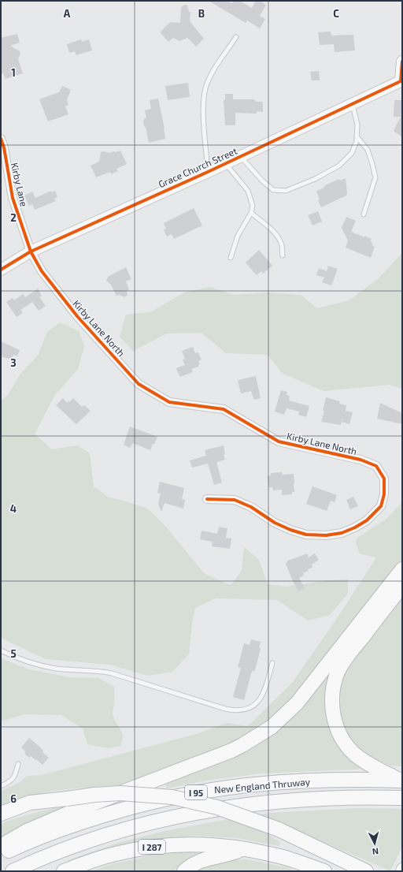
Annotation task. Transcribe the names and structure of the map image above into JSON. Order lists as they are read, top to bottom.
{
  "streets": {
    "highway": ["New England Thruway", "I 95", "I 287"],
    "street": ["Grace Church Street", "Kirby Lane", "Kirby Lane North"]
  },
  "crossings": [
    ["Grace Church Street", "Kirby Lane"],
    ["Grace Church Street", "Kirby Lane North"],
    ["Kirby Lane", "Kirby Lane North"]
  ],
  "north": "bottom",
  "grid": {
    "columns": ["A", "B", "C"],
    "rows": [
      "1",
      "2",
      "3",
      "4",
      "5",
      "6"
    ]
  }
}
